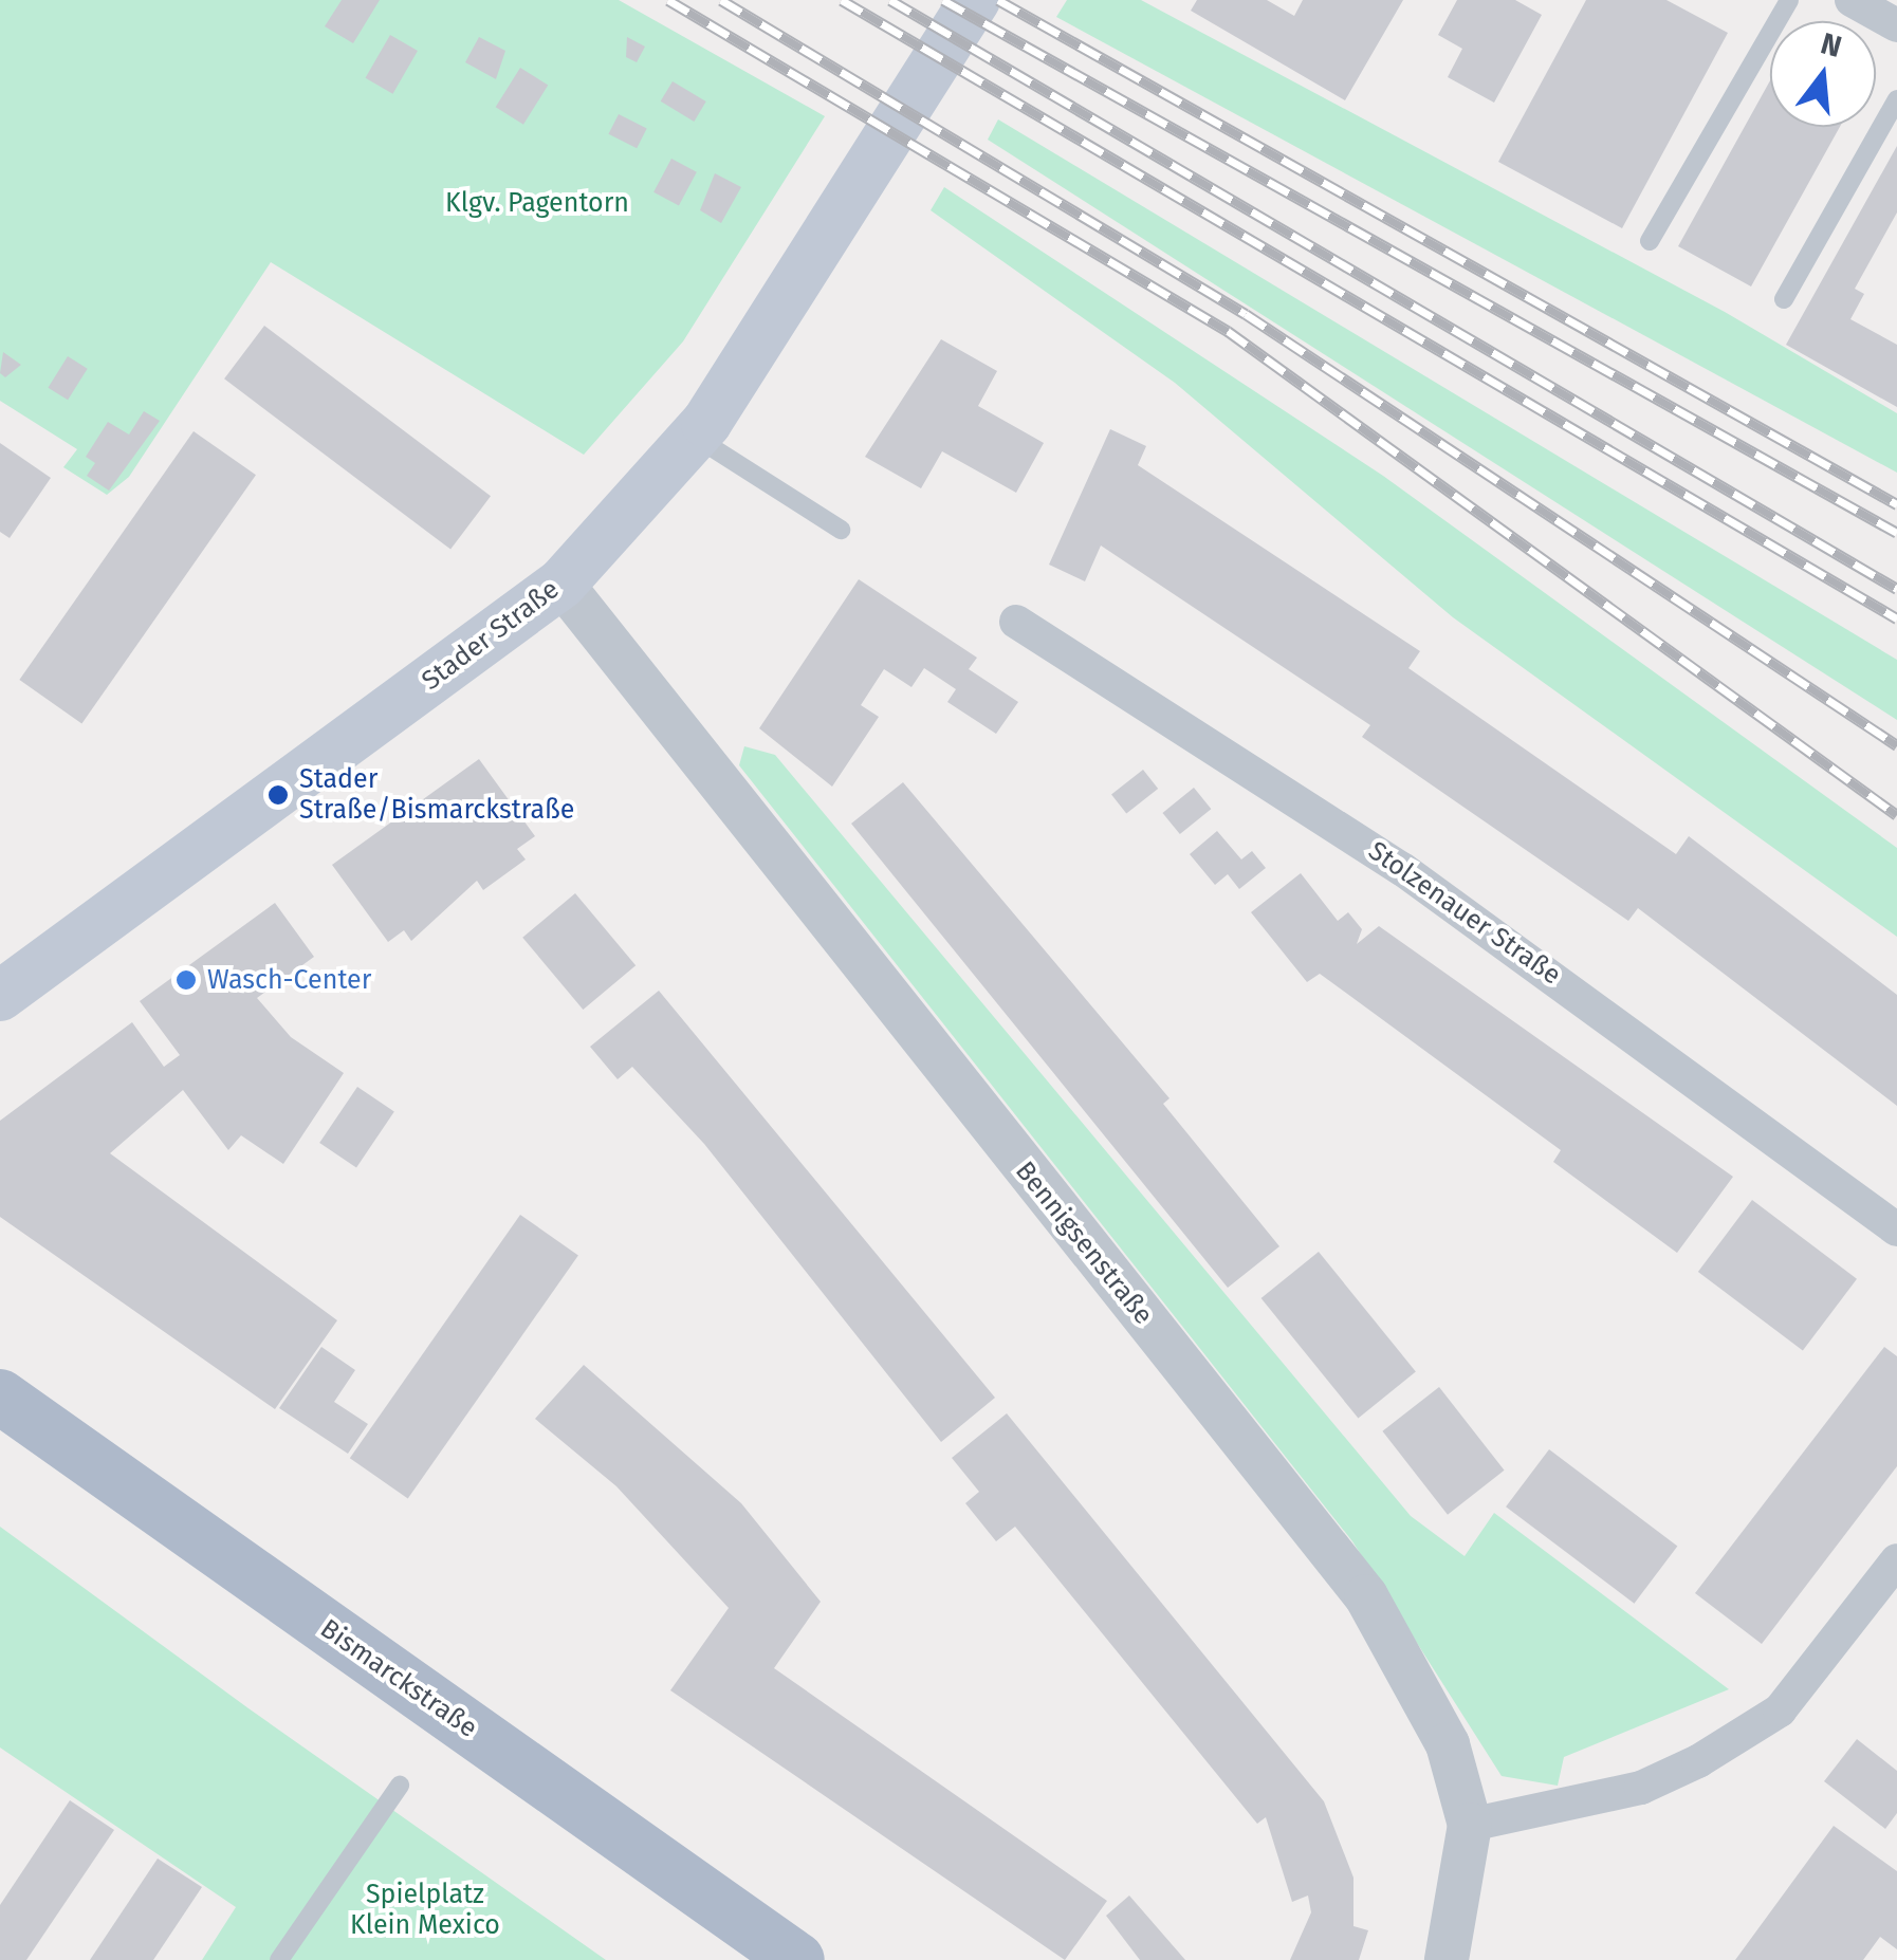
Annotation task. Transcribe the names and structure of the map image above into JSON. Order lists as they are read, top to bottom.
{
  "streets": {
    "main road": ["Stader Straße", "Bismarckstraße"],
    "street": ["Stolzenauer Straße", "Bennigsenstraße"]
  },
  "crossings": [
    ["Stader Straße", "Bennigsenstraße"]
  ],
  "parks": ["Klgv. Pagentorn", "Spielplatz Klein Mexico"],
  "places": ["Stader Straße/Bismarckstraße", "Wasch-Center"],
  "north": "top"
}
